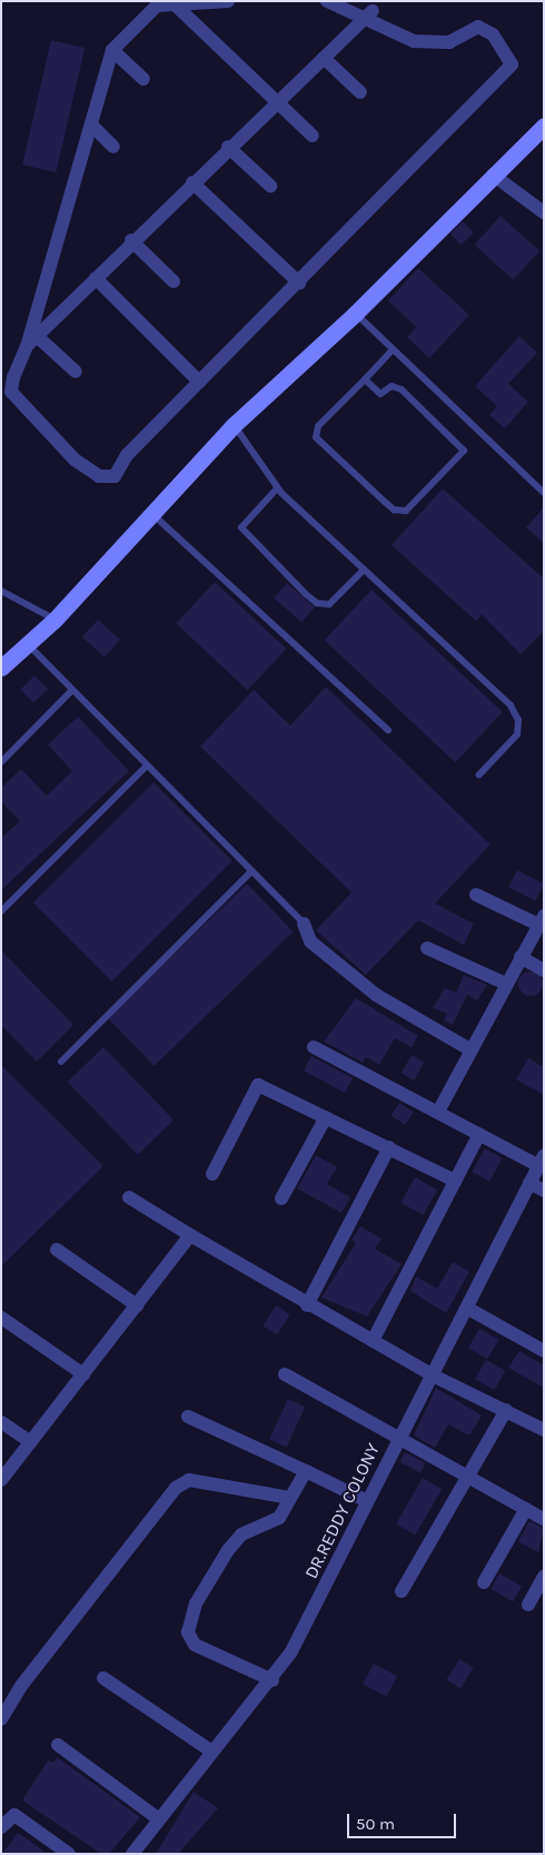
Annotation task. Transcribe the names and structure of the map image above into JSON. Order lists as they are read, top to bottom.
{
  "streets": {
    "street": ["DR.REDDY COLONY"]
  },
  "scale_bar": "50 m"
}
